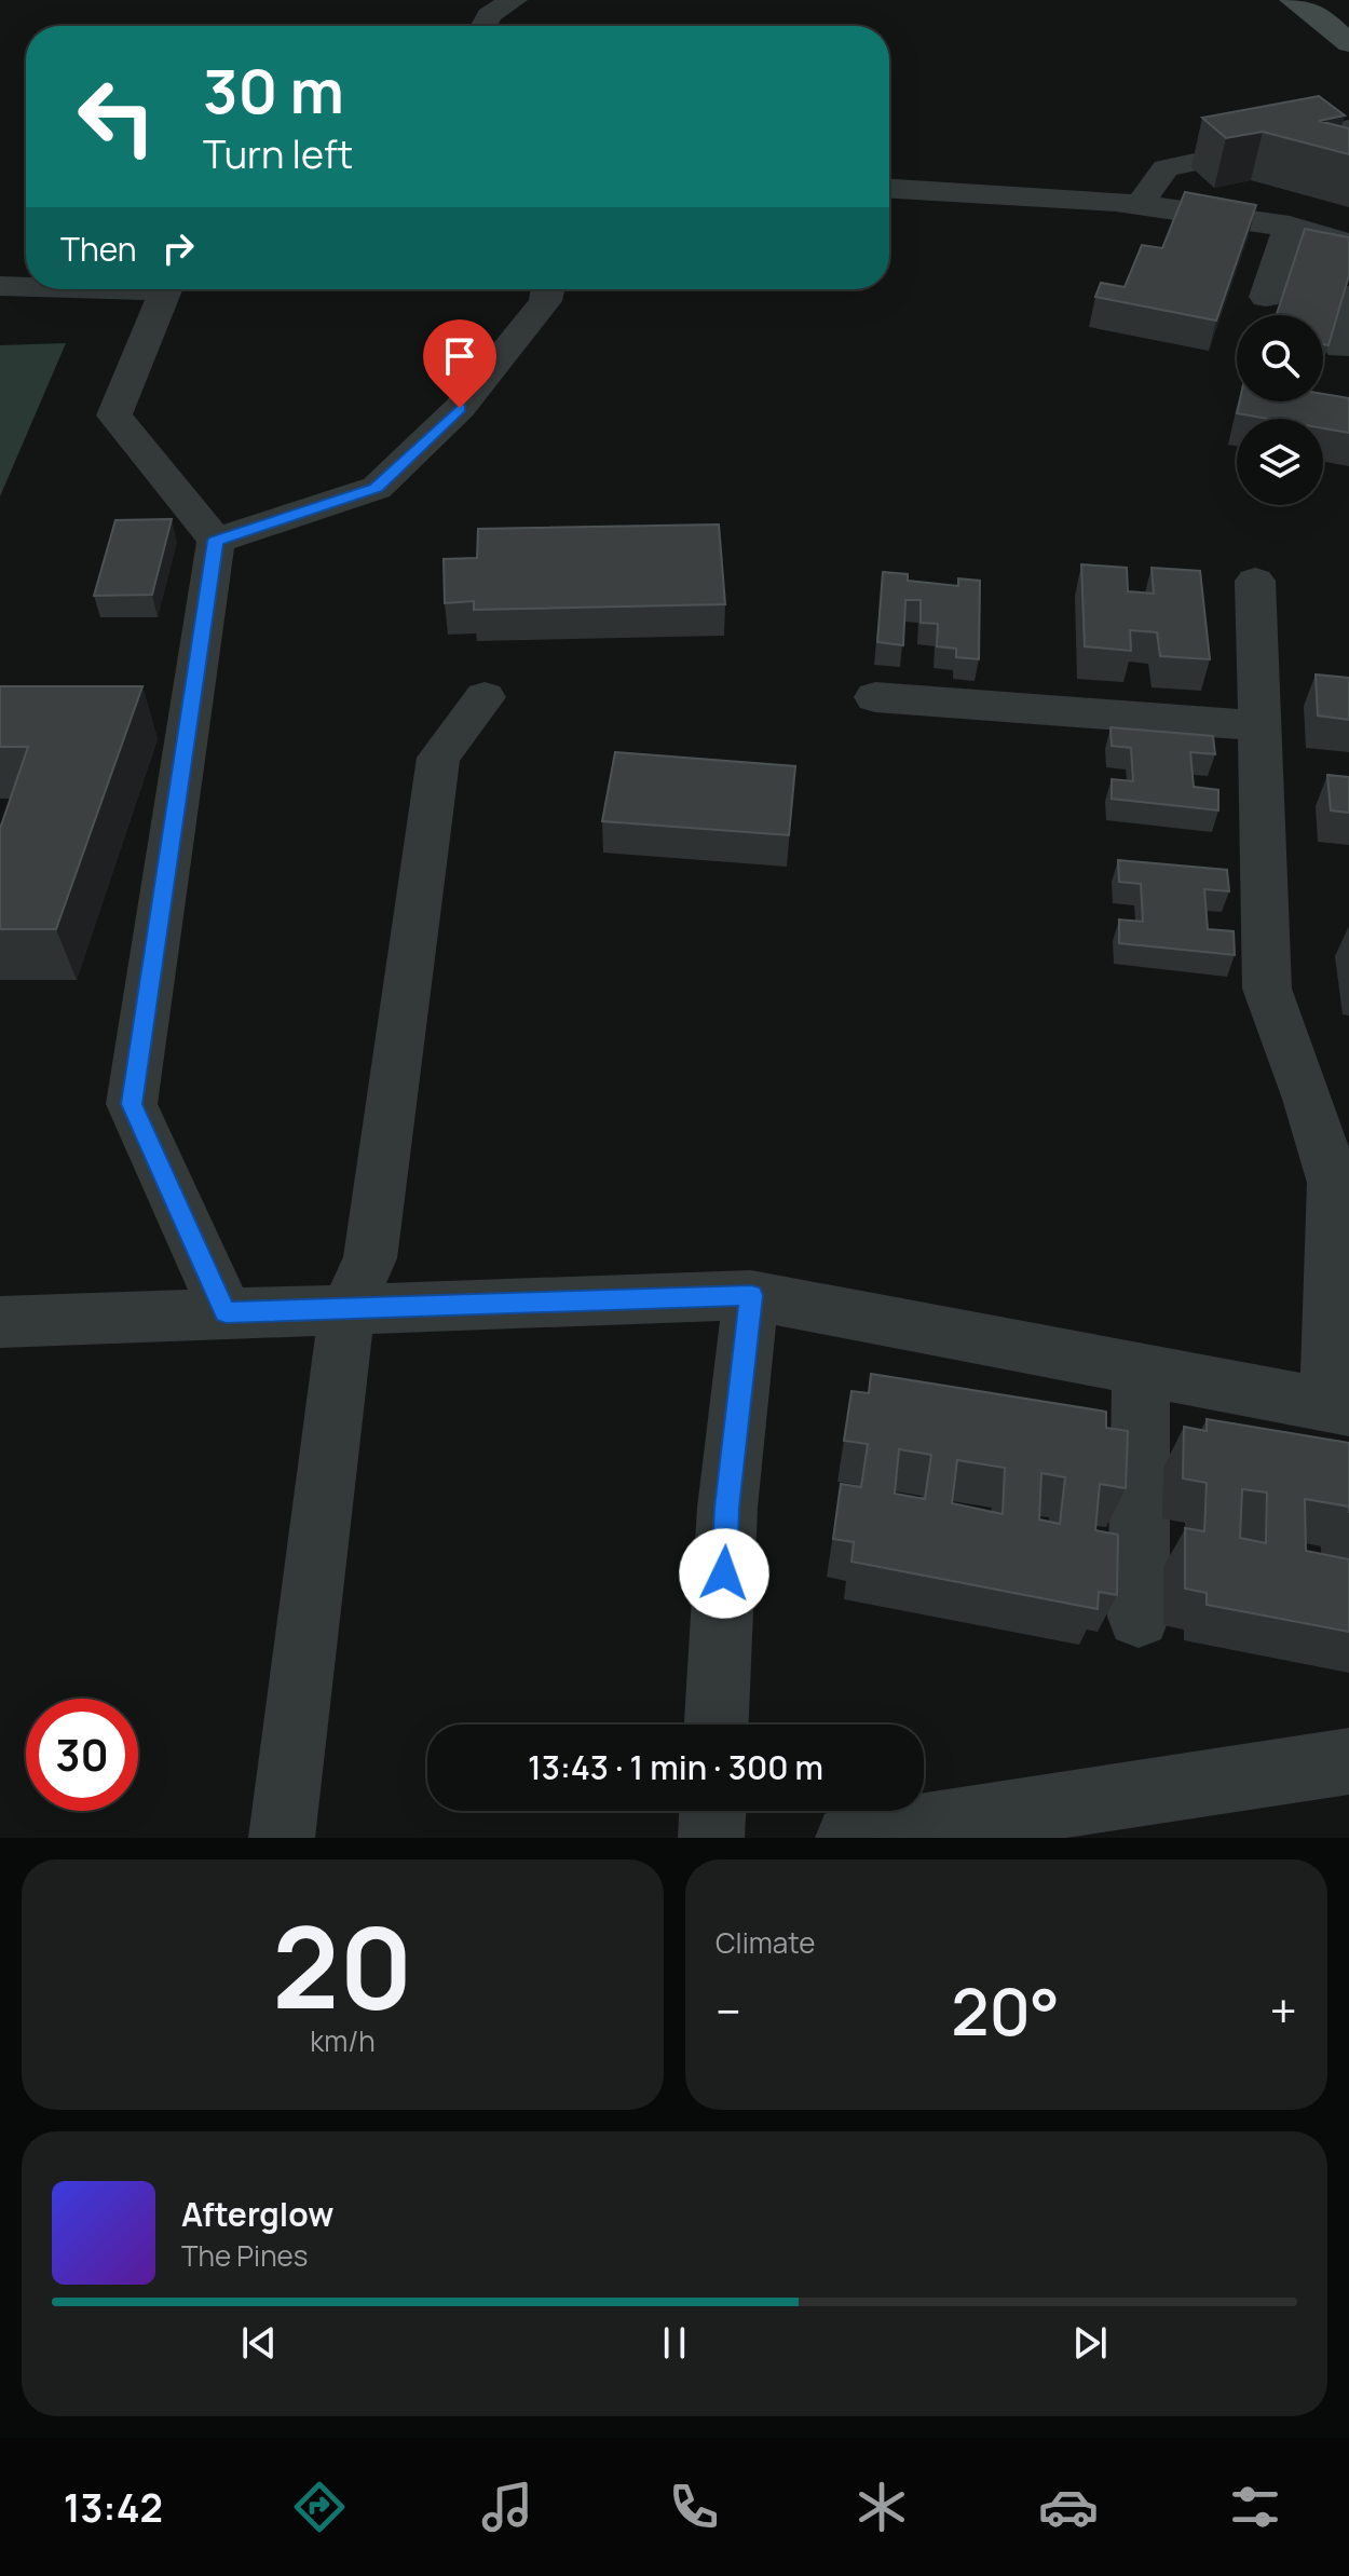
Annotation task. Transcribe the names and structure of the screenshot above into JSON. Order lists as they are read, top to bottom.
{
  "page": {
    "turn": ["30 m", "Turn left"],
    "then": "Then",
    "limit": "30",
    "trip": "13:43 · 1 min · 300 m",
    "tile": [
      ["20", "km/h"],
      "Climate"
    ],
    "heat": ["−", "20°", "+"],
    "song": ["Afterglow", "The Pines"],
    "tabs": "13:42"
  }
}
